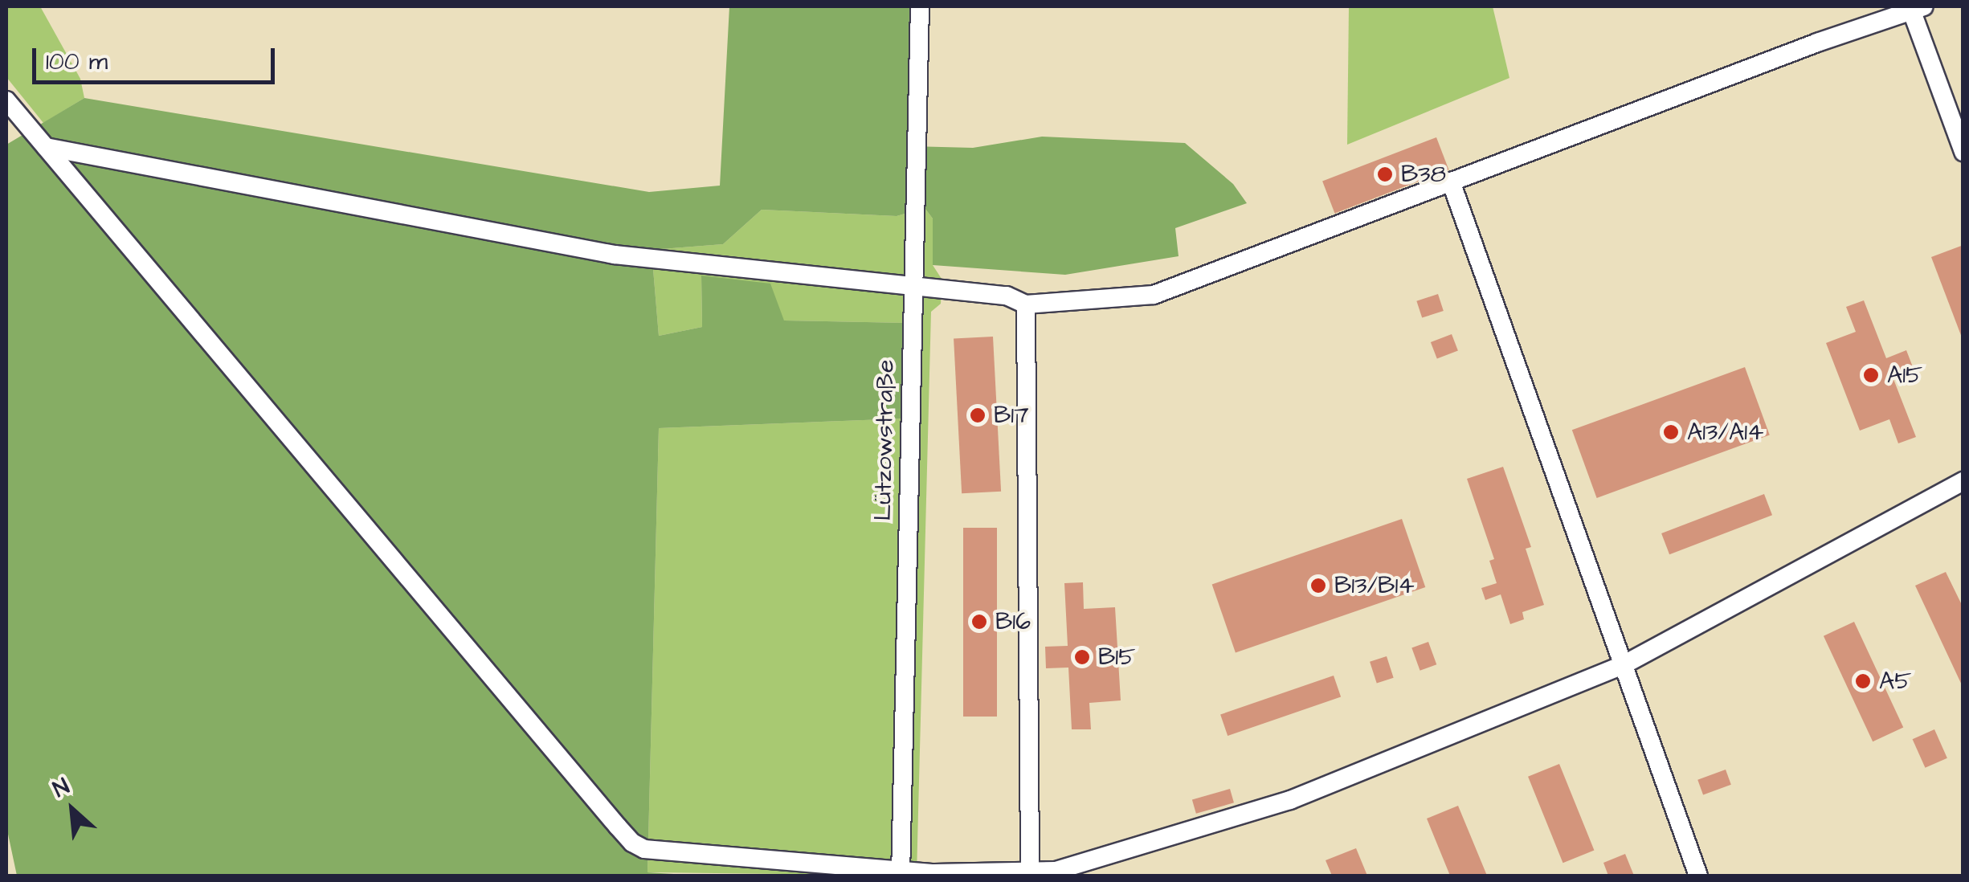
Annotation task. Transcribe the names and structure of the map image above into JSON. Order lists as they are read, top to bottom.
{
  "streets": {
    "street": ["Lützowstraße"]
  },
  "places": [
    "B38",
    "A15",
    "B17",
    "A13/A14",
    "B13/B14",
    "B16",
    "B15",
    "A5"
  ],
  "scale_bar": "100 m",
  "north": "top left"
}
